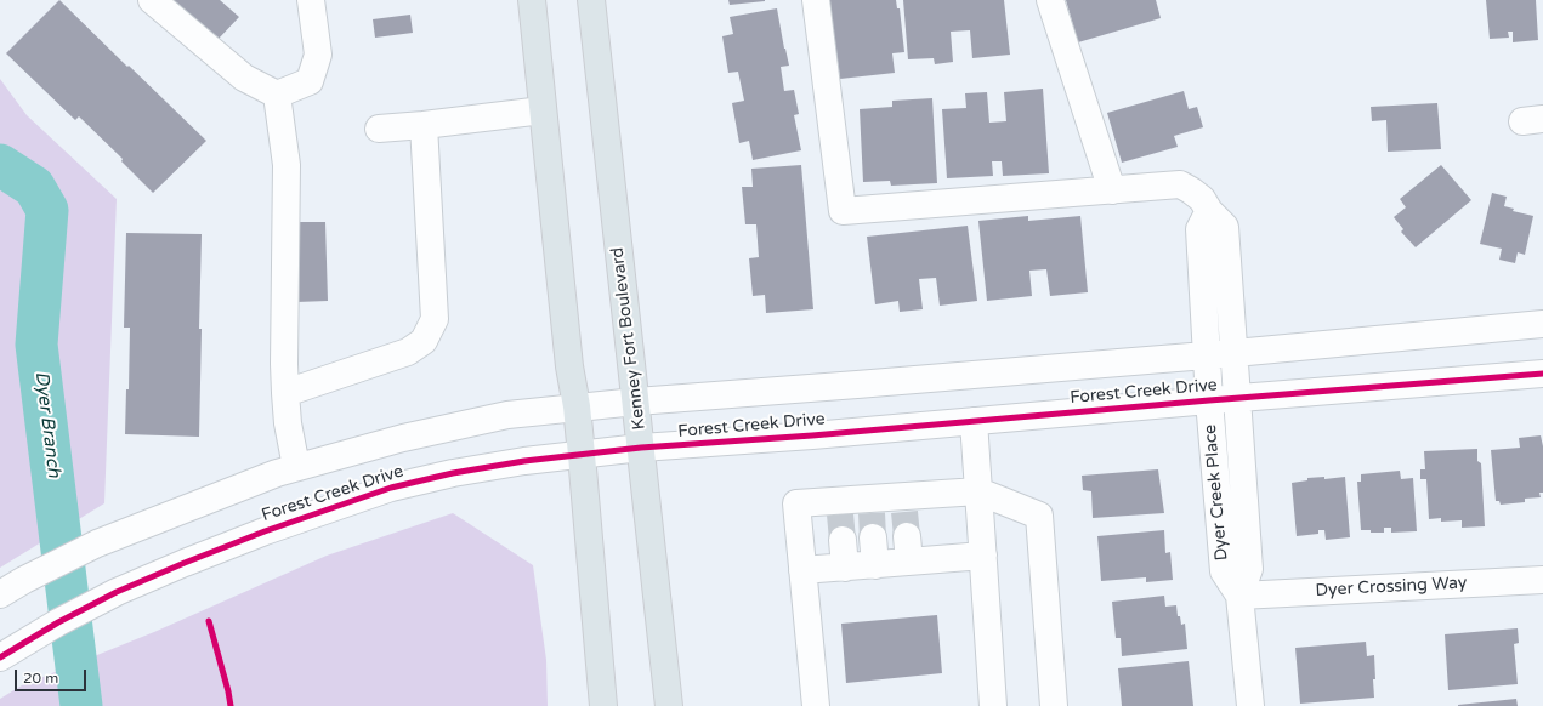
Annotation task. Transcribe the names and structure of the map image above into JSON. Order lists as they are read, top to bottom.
{
  "streets": {
    "main road": ["Kenney Fort Boulevard"],
    "street": ["Forest Creek Drive", "Dyer Creek Place", "Dyer Crossing Way"]
  },
  "crossings": [
    ["Kenney Fort Boulevard", "Forest Creek Drive"],
    ["Forest Creek Drive", "Dyer Creek Place"],
    ["Dyer Creek Place", "Dyer Crossing Way"]
  ],
  "water": ["Dyer Branch"],
  "scale_bar": "20 m"
}
